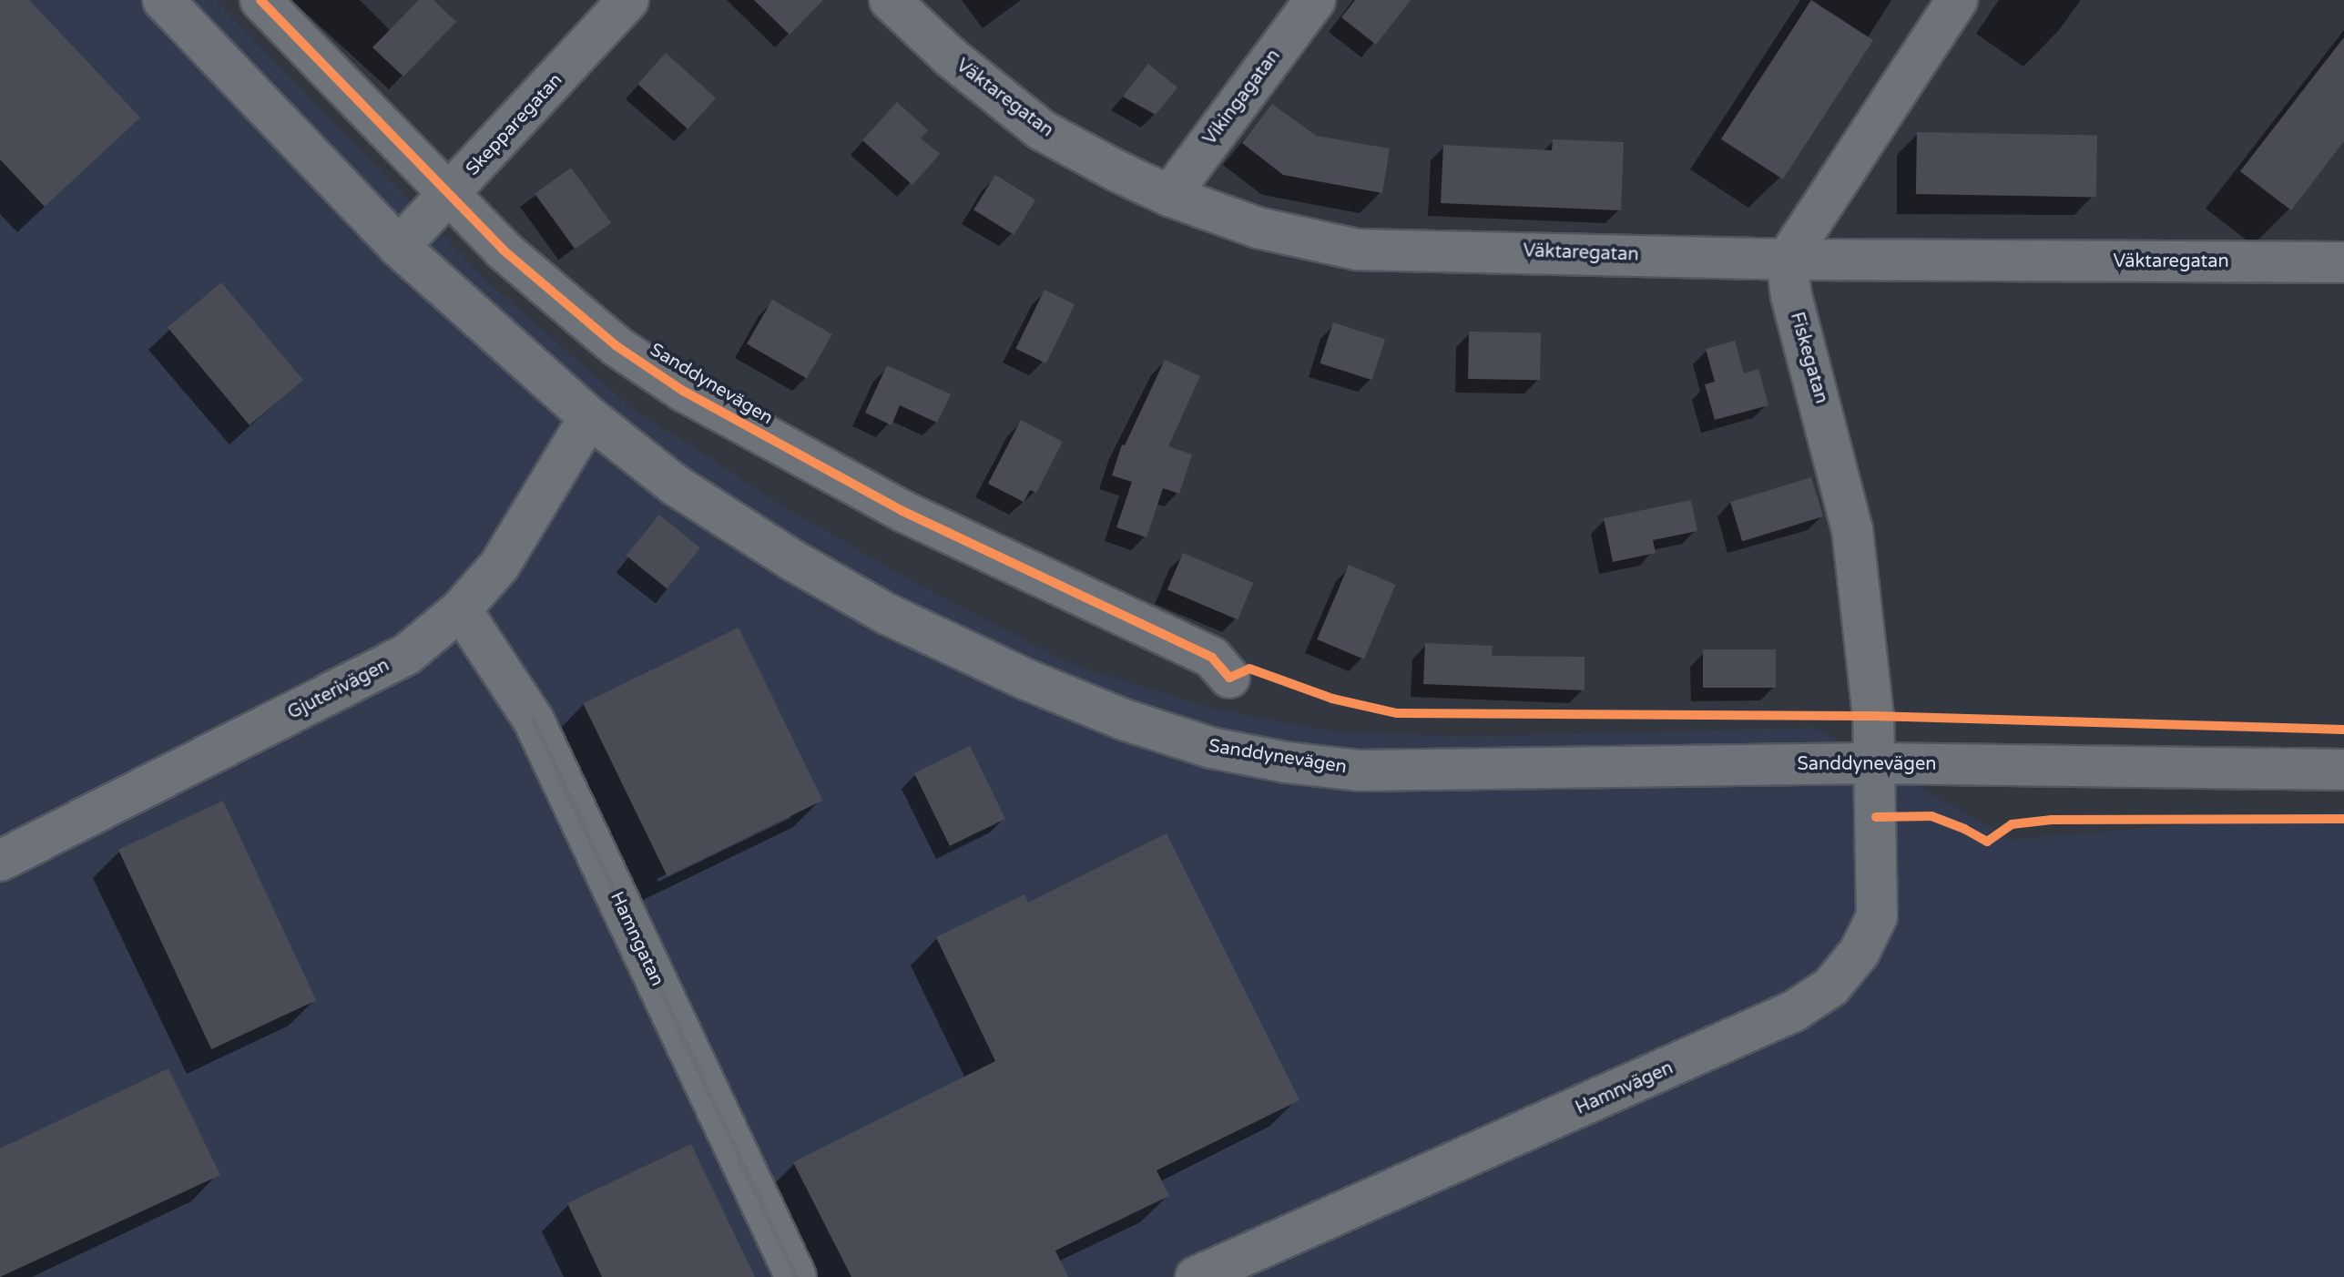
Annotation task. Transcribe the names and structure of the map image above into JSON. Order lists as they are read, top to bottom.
{
  "streets": {
    "street": [
      "Vikingagatan",
      "Väktaregatan",
      "Skepparegatan",
      "Fiskegatan",
      "Sanddynevägen",
      "Gjuterivägen",
      "Hamngatan",
      "Hamnvägen"
    ]
  },
  "crossings": [
    ["Vikingagatan", "Väktaregatan"],
    ["Väktaregatan", "Fiskegatan"],
    ["Skepparegatan", "Sanddynevägen"],
    ["Fiskegatan", "Sanddynevägen"],
    ["Fiskegatan", "Hamnvägen"],
    ["Sanddynevägen", "Gjuterivägen"],
    ["Sanddynevägen", "Hamnvägen"],
    ["Gjuterivägen", "Hamngatan"]
  ]
}
